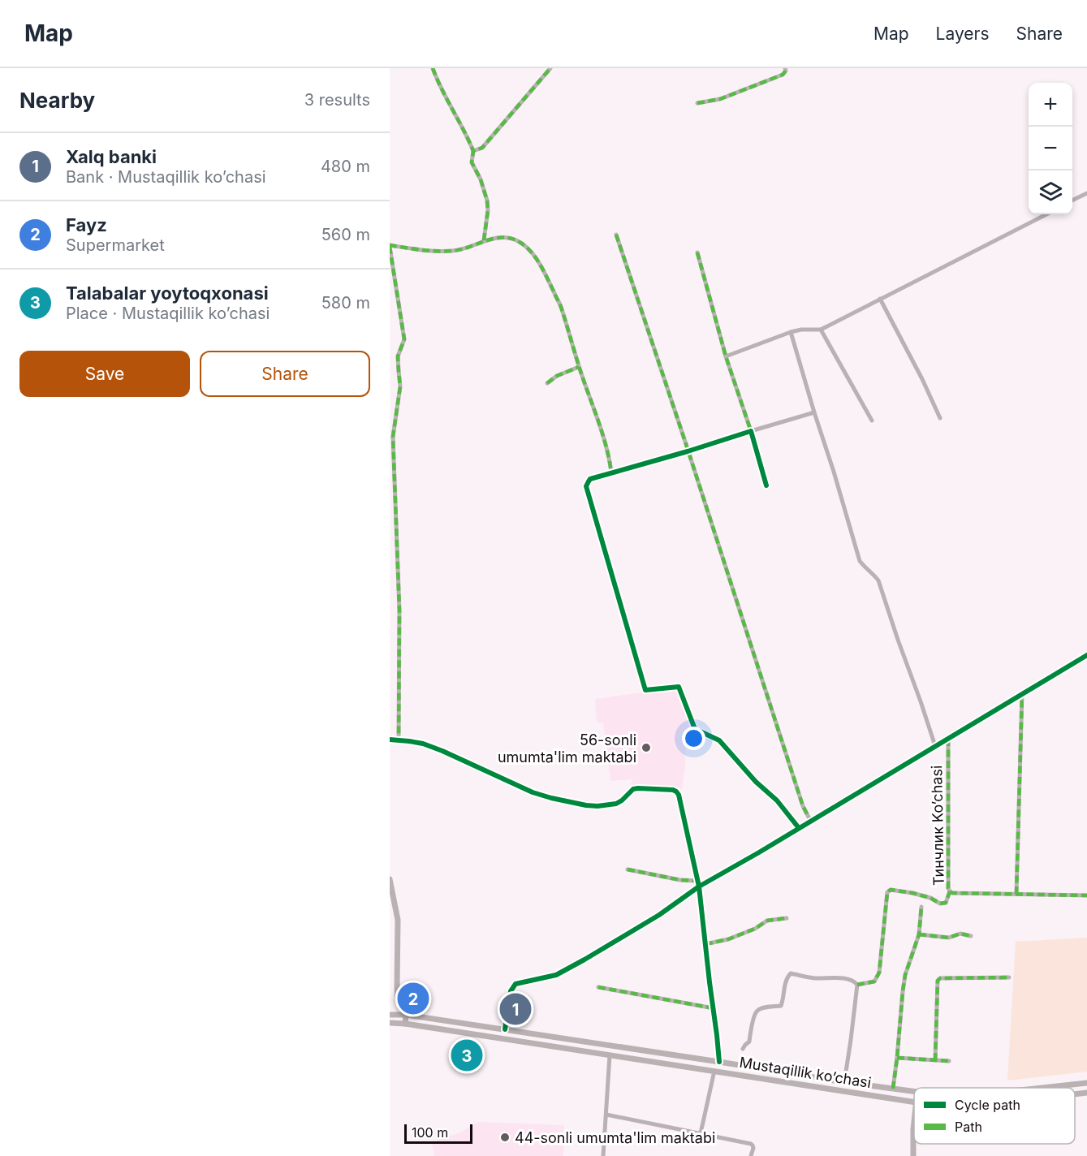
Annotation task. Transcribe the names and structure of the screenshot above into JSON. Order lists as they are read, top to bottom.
{
  "streets": {
    "main road": ["Mustaqillik ko’chasi"],
    "street": ["Тинчлик Ko’chasi"]
  },
  "places": ["56-sonli umumta'lim maktabi", "44-sonli umumta'lim maktabi"],
  "legend": ["Cycle path", "Path"],
  "scale_bar": "100 m",
  "page": {
    "header": "Map",
    "nav": ["Map", "Layers", "Share"],
    "heading": ["Nearby", "3 results"],
    "map_buttons": ["+", "−"],
    "list": [
      {
        "mark": "1",
        "name": "Xalq banki",
        "note": "Bank · Mustaqillik ko’chasi",
        "value": "480 m"
      },
      {
        "mark": "2",
        "name": "Fayz",
        "note": "Supermarket",
        "value": "560 m"
      },
      {
        "mark": "3",
        "name": "Talabalar yoytoqxonasi",
        "note": "Place · Mustaqillik ko’chasi",
        "value": "580 m"
      }
    ],
    "buttons": ["Save", "Share"],
    "pins": ["2", "1", "3"],
    "scale": "100 m"
  }
}
